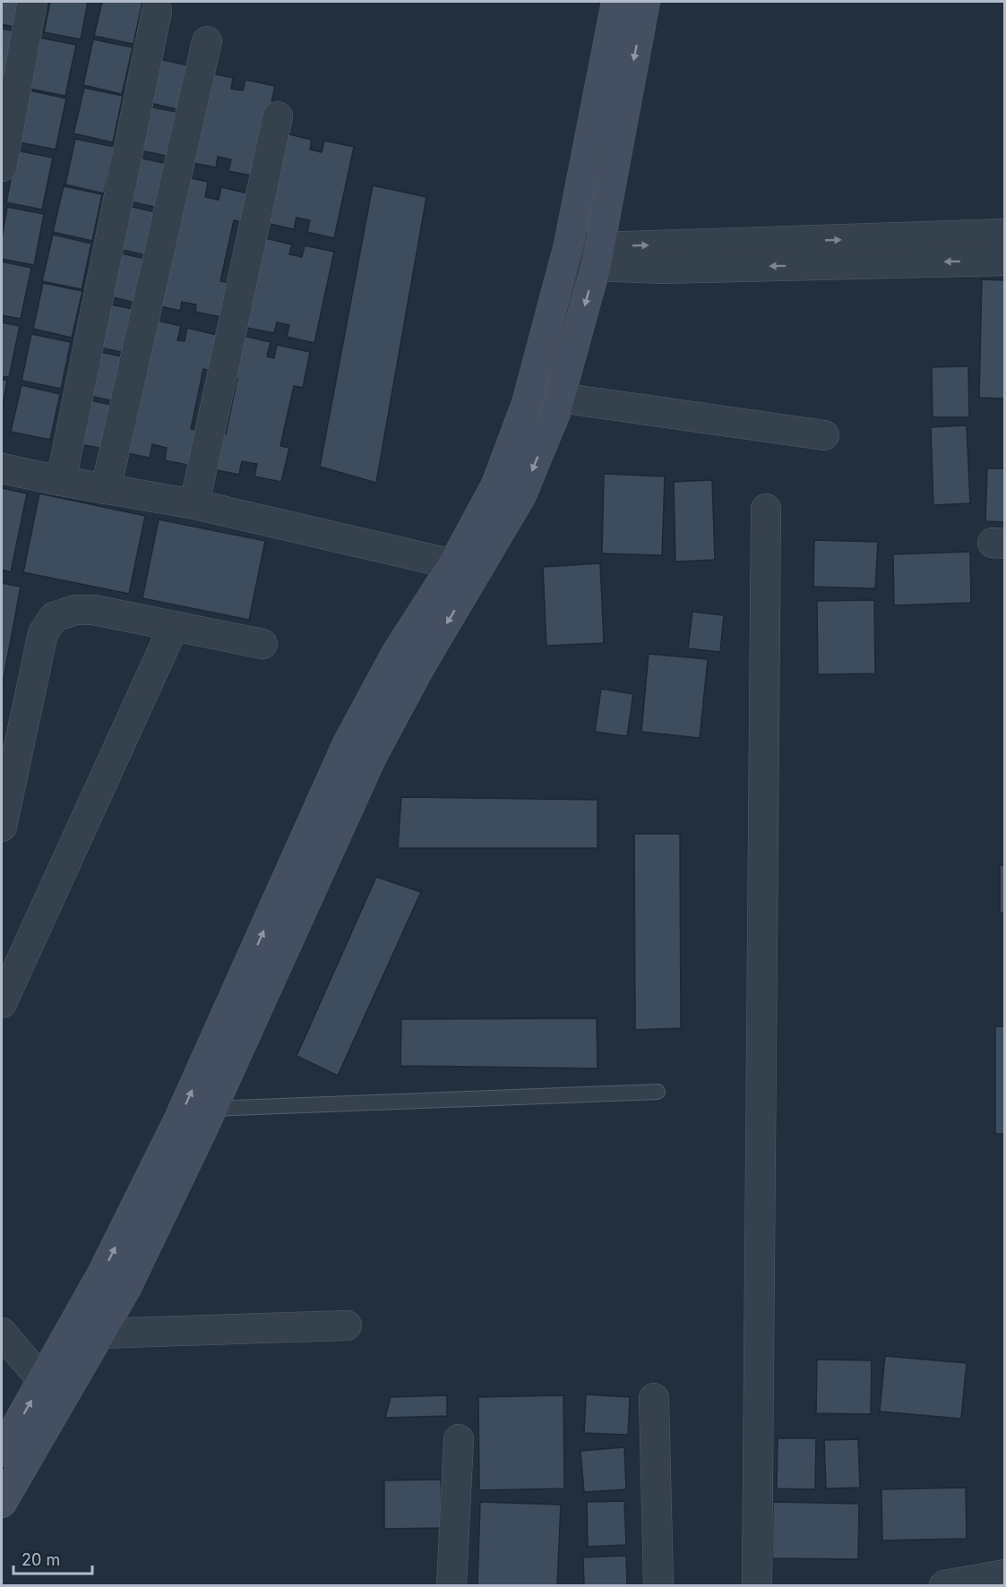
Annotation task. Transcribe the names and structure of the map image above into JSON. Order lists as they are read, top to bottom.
{
  "scale_bar": "20 m"
}
